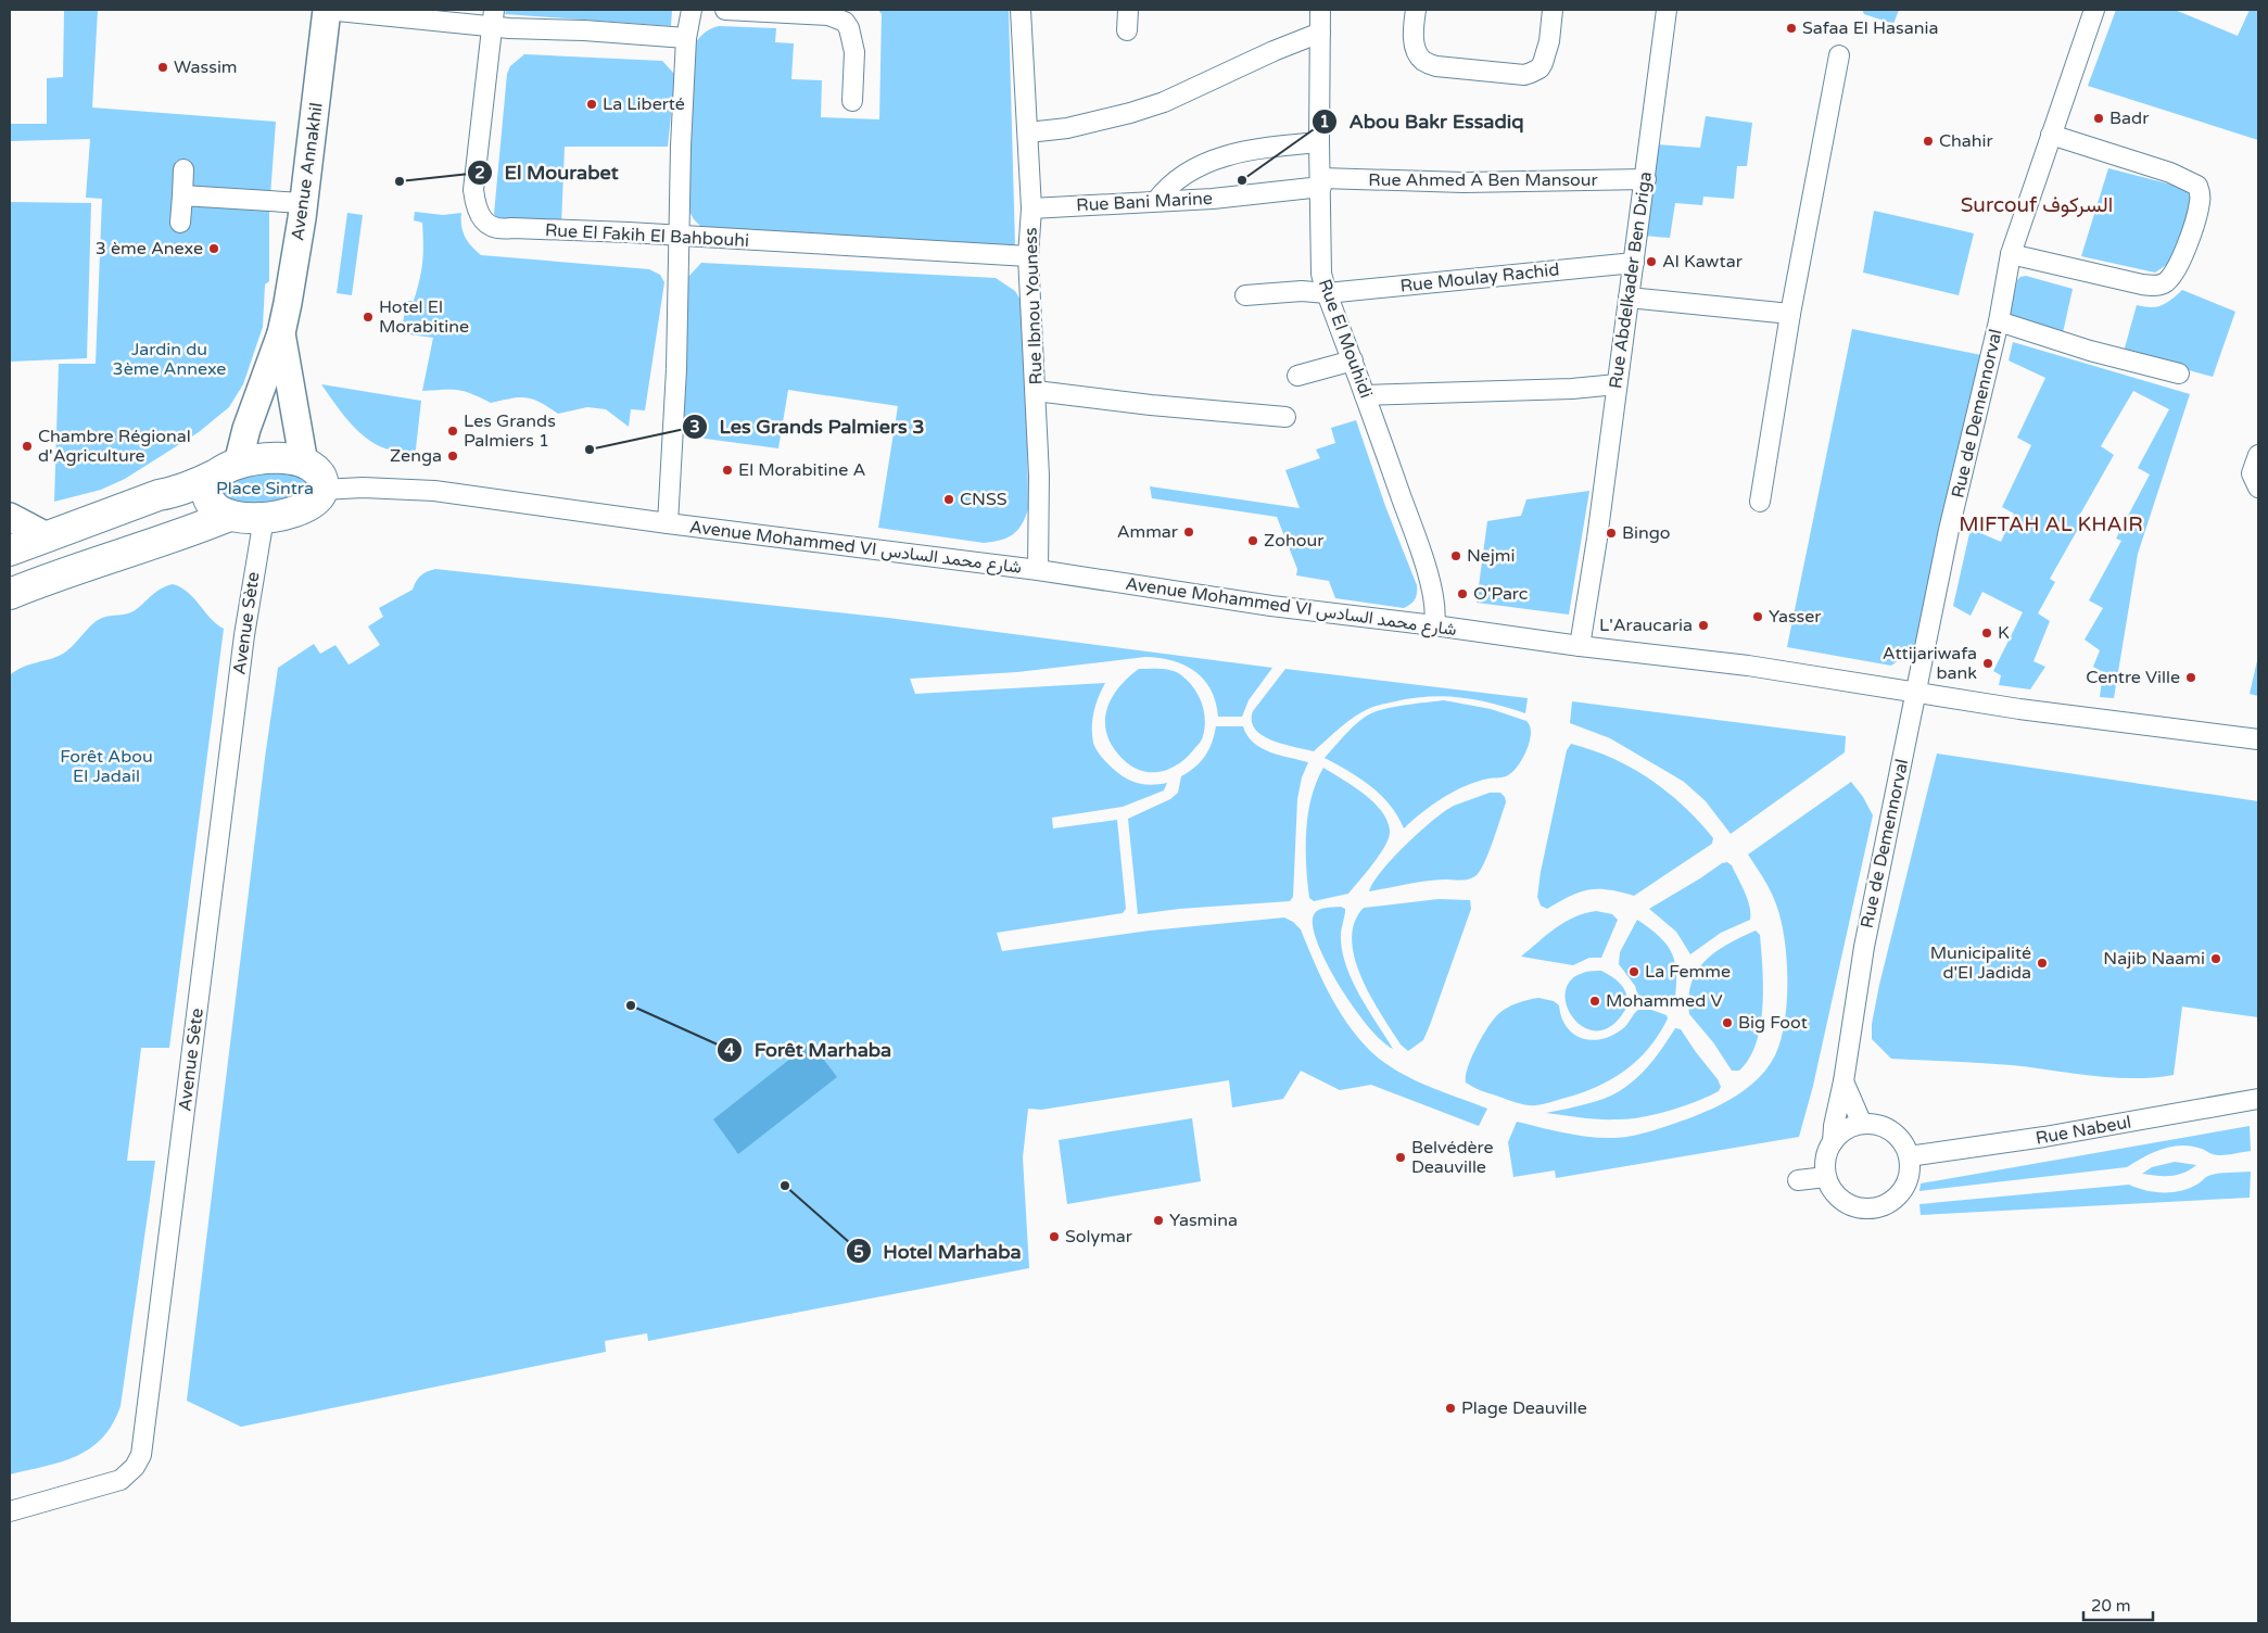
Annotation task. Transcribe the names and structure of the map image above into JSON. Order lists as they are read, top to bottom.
{
  "streets": {
    "main road": ["Avenue Annakhil"],
    "street": [
      "Rue Ahmed A Ben Mansour",
      "Rue Bani Marine",
      "Rue El Fakih El Bahbouhi",
      "Rue Moulay Rachid",
      "Rue Abdelkader Ben Driga",
      "Rue Ibnou Youness",
      "Rue El Mouhidi",
      "Rue de Demennorval",
      "Avenue Mohammed VI شارع محمد السادس",
      "Avenue Sète",
      "Rue Nabeul"
    ]
  },
  "crossings": [
    ["Rue Ahmed A Ben Mansour", "Rue Bani Marine"],
    ["Rue Ahmed A Ben Mansour", "Rue Abdelkader Ben Driga"],
    ["Rue Ahmed A Ben Mansour", "Rue El Mouhidi"],
    ["Rue Bani Marine", "Rue Ibnou Youness"],
    ["Rue Bani Marine", "Rue El Mouhidi"],
    ["Rue El Fakih El Bahbouhi", "Rue Ibnou Youness"],
    ["Rue Moulay Rachid", "Rue Abdelkader Ben Driga"],
    ["Rue Moulay Rachid", "Rue El Mouhidi"],
    ["Rue Abdelkader Ben Driga", "Avenue Mohammed VI شارع محمد السادس"],
    ["Rue Ibnou Youness", "Avenue Mohammed VI شارع محمد السادس"],
    ["Rue El Mouhidi", "Avenue Mohammed VI شارع محمد السادس"],
    ["Rue de Demennorval", "Avenue Mohammed VI شارع محمد السادس"],
    ["Rue de Demennorval", "Rue Nabeul"]
  ],
  "districts": ["Surcouf السركوف", "MIFTAH AL KHAIR"],
  "parks": ["Jardin du 3ème Annexe", "Place Sintra", "Forêt Abou El Jadail"],
  "places": [
    "Safaa El Hasania",
    "Wassim",
    "La Liberté",
    "Badr",
    "Chahir",
    "Abou Bakr Essadiq",
    "El Mourabet",
    "3 ème Anexe",
    "Al Kawtar",
    "Hotel El Morabitine",
    "Les Grands Palmiers 1",
    "Chambre Régional d'Agriculture",
    "Les Grands Palmiers 3",
    "Zenga",
    "El Morabitine A",
    "CNSS",
    "Ammar",
    "Bingo",
    "Zohour",
    "Nejmi",
    "O'Parc",
    "Yasser",
    "L'Araucaria",
    "K",
    "Attijariwafa bank",
    "Centre Ville",
    "Najib Naami",
    "Municipalité d'El Jadida",
    "La Femme",
    "Mohammed V",
    "Forêt Marhaba",
    "Big Foot",
    "Belvédère Deauville",
    "Hotel Marhaba",
    "Yasmina",
    "Solymar",
    "Plage Deauville"
  ],
  "scale_bar": "20 m"
}
